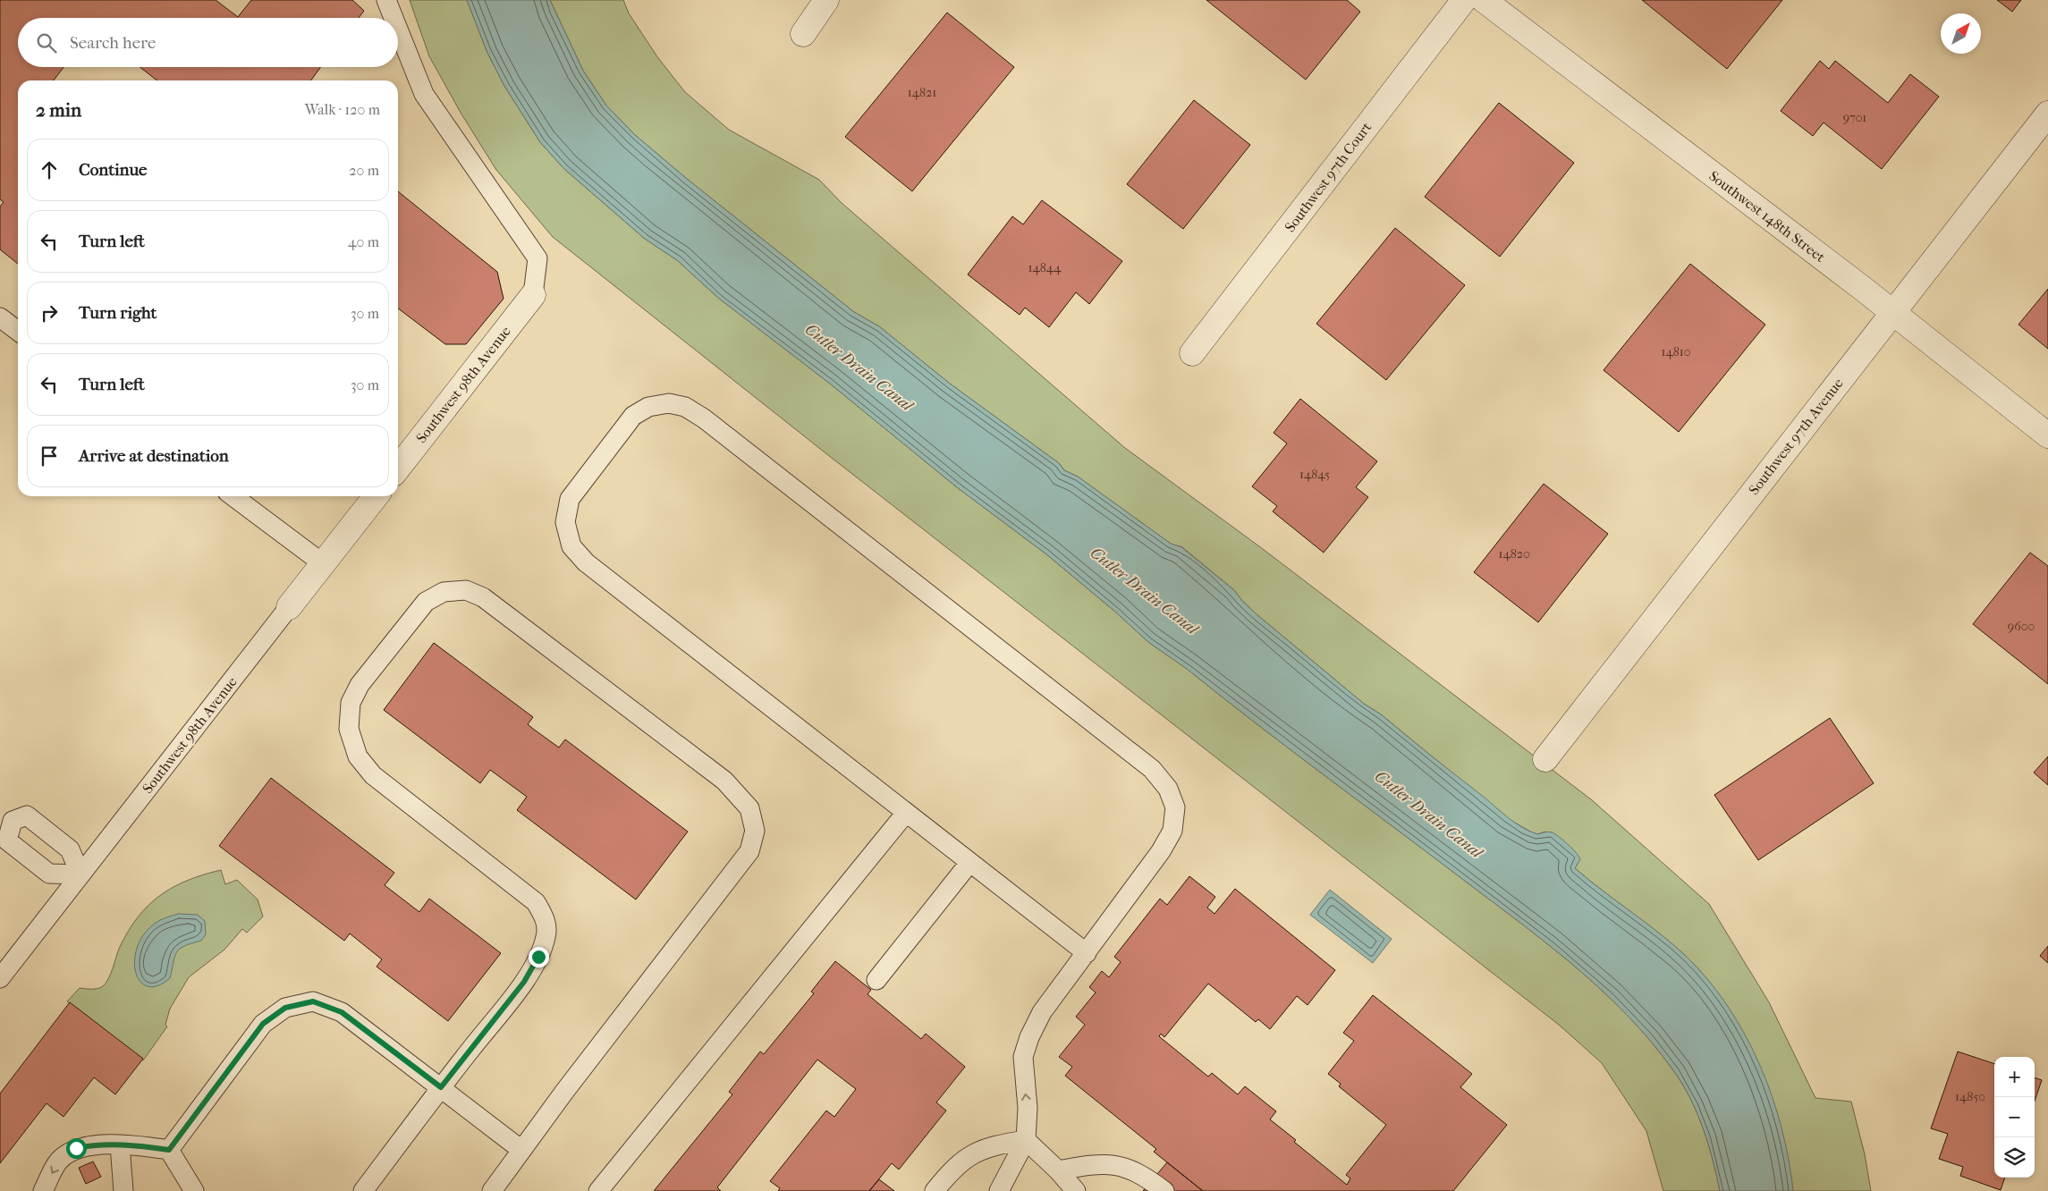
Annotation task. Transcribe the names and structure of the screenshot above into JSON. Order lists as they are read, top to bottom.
{
  "streets": {
    "street": [
      "Southwest 97th Court",
      "Southwest 148th Street",
      "Southwest 98th Avenue",
      "Southwest 97th Avenue"
    ]
  },
  "crossings": [
    ["Southwest 148th Street", "Southwest 97th Avenue"]
  ],
  "water": ["Cutler Drain Canal"],
  "house_numbers": [
    "14821",
    "9701",
    "14844",
    "14810",
    "14845",
    "14820",
    "9600",
    "14850"
  ],
  "north": "top right",
  "page": {
    "search": "Search here",
    "heading": ["2 min", "Walk · 120 m"],
    "list": [
      ["Continue", "20 m"],
      ["Turn left", "40 m"],
      ["Turn right", "30 m"],
      ["Turn left", "30 m"],
      "Arrive at destination"
    ],
    "map_buttons": ["+", "−"]
  }
}
